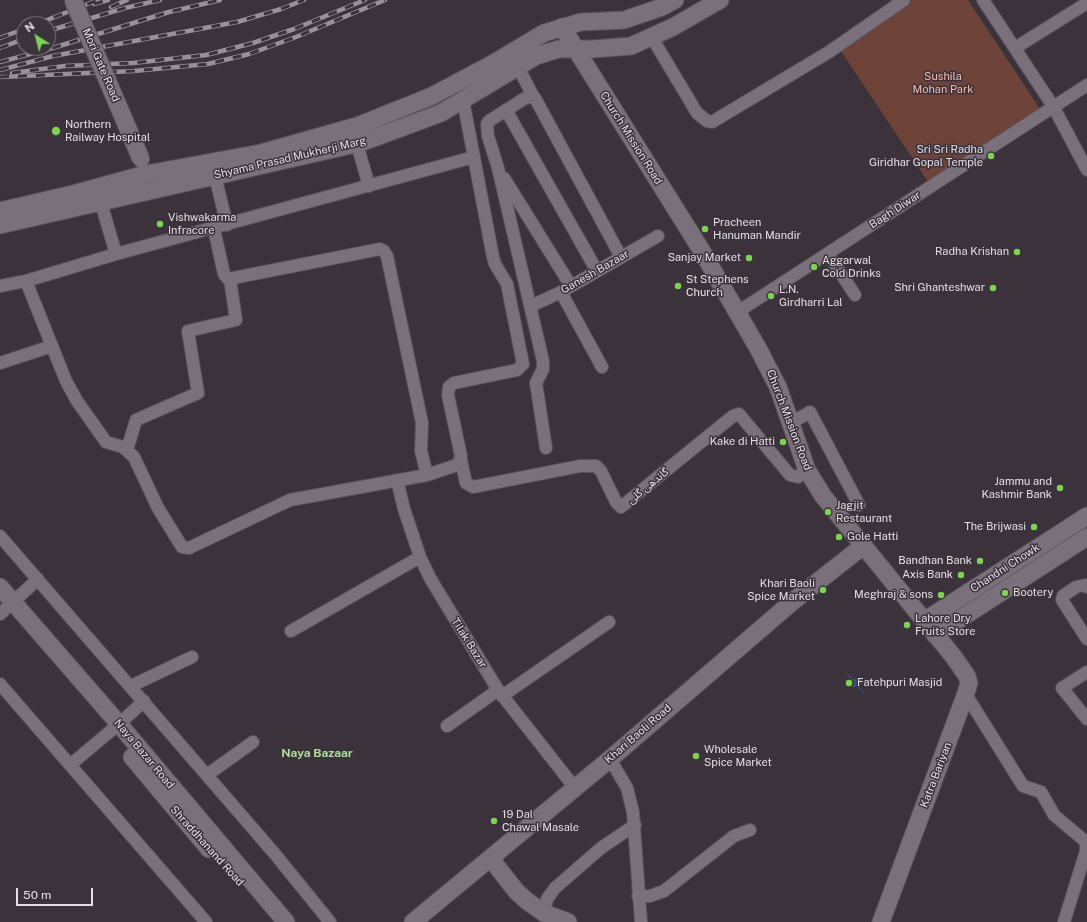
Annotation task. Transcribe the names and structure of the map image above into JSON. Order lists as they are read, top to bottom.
{
  "streets": {
    "street": [
      "Mori Gate Road",
      "Church Mission Road",
      "Shyama Prasad Mukherji Marg",
      "Bagh Diwar",
      "Ganesh Bazaar",
      "گاندھی گلی",
      "Chandni Chowk",
      "Tilak Bazar",
      "Khari Baoli Road",
      "Naya Bazar Road",
      "Katra Bariyan",
      "Shraddhanand Road"
    ]
  },
  "crossings": [
    ["Mori Gate Road", "Shyama Prasad Mukherji Marg"],
    ["Church Mission Road", "Shyama Prasad Mukherji Marg"],
    ["Church Mission Road", "Bagh Diwar"],
    ["Church Mission Road", "گاندھی گلی"],
    ["Church Mission Road", "Chandni Chowk"],
    ["Church Mission Road", "Khari Baoli Road"],
    ["Church Mission Road", "Katra Bariyan"],
    ["Chandni Chowk", "Katra Bariyan"],
    ["Tilak Bazar", "Khari Baoli Road"],
    ["Naya Bazar Road", "Shraddhanand Road"]
  ],
  "districts": ["Naya Bazaar"],
  "parks": ["Sushila Mohan Park"],
  "places": [
    "Northern Railway Hospital",
    "Sri Sri Radha Giridhar Gopal Temple",
    "Vishwakarma Infracore",
    "Pracheen Hanuman Mandir",
    "Radha Krishan",
    "Sanjay Market",
    "Aggarwal Cold Drinks",
    "St Stephens Church",
    "Shri Ghanteshwar",
    "L.N. Girdharri Lal",
    "Kake di Hatti",
    "Jammu and Kashmir Bank",
    "Jagjit Restaurant",
    "The Brijwasi",
    "Gole Hatti",
    "Bandhan Bank",
    "Axis Bank",
    "Khari Baoli Spice Market",
    "Bootery",
    "Meghraj & sons",
    "Lahore Dry Fruits Store",
    "Fatehpuri Masjid",
    "Wholesale Spice Market",
    "19 Dal Chawal Masale"
  ],
  "scale_bar": "50 m",
  "north": "top left"
}
